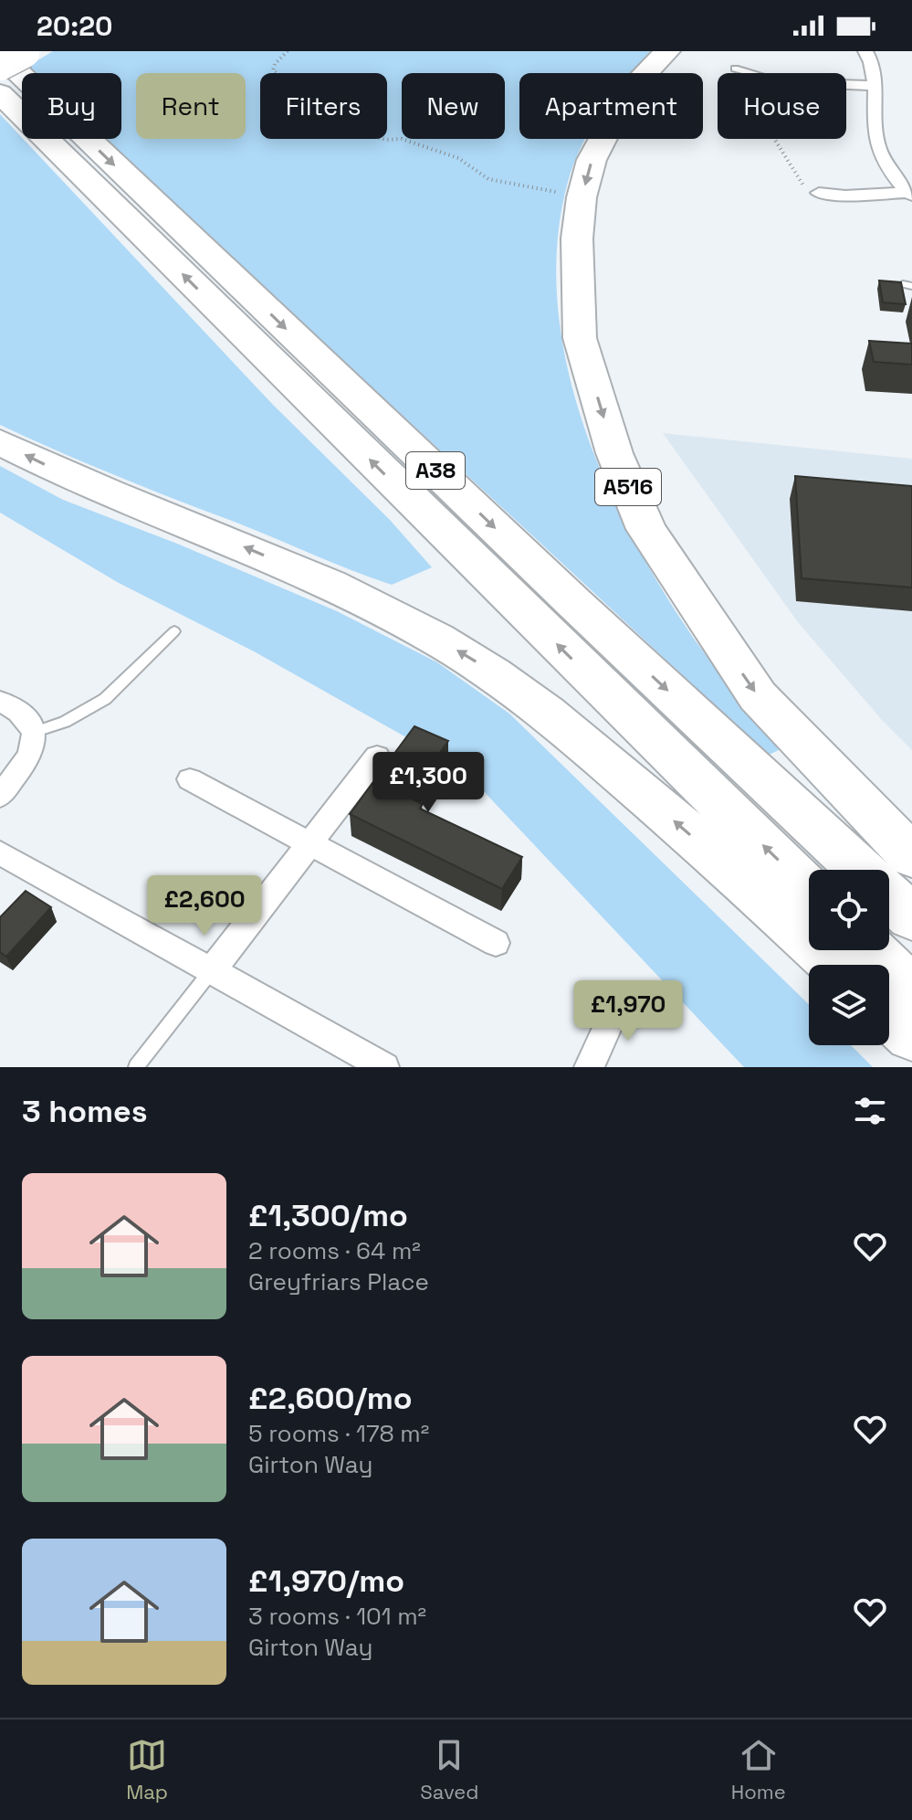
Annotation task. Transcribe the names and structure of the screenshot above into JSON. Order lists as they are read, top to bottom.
{
  "streets": {
    "highway": ["A38", "A516"]
  },
  "page": {
    "status": "20:20",
    "chip": [
      "Buy",
      "Rent",
      "Filters",
      "New",
      "Apartment",
      "House"
    ],
    "price": ["£1,300", "£2,600", "£1,970"],
    "heading": "3 homes",
    "list": [
      {
        "name": "£1,300/mo",
        "note": "2 rooms · 64 m² · Greyfriars Place"
      },
      {
        "name": "£2,600/mo",
        "note": "5 rooms · 178 m² · Girton Way"
      },
      {
        "name": "£1,970/mo",
        "note": "3 rooms · 101 m² · Girton Way"
      }
    ],
    "tabs": ["Map", "Saved", "Home"]
  }
}
